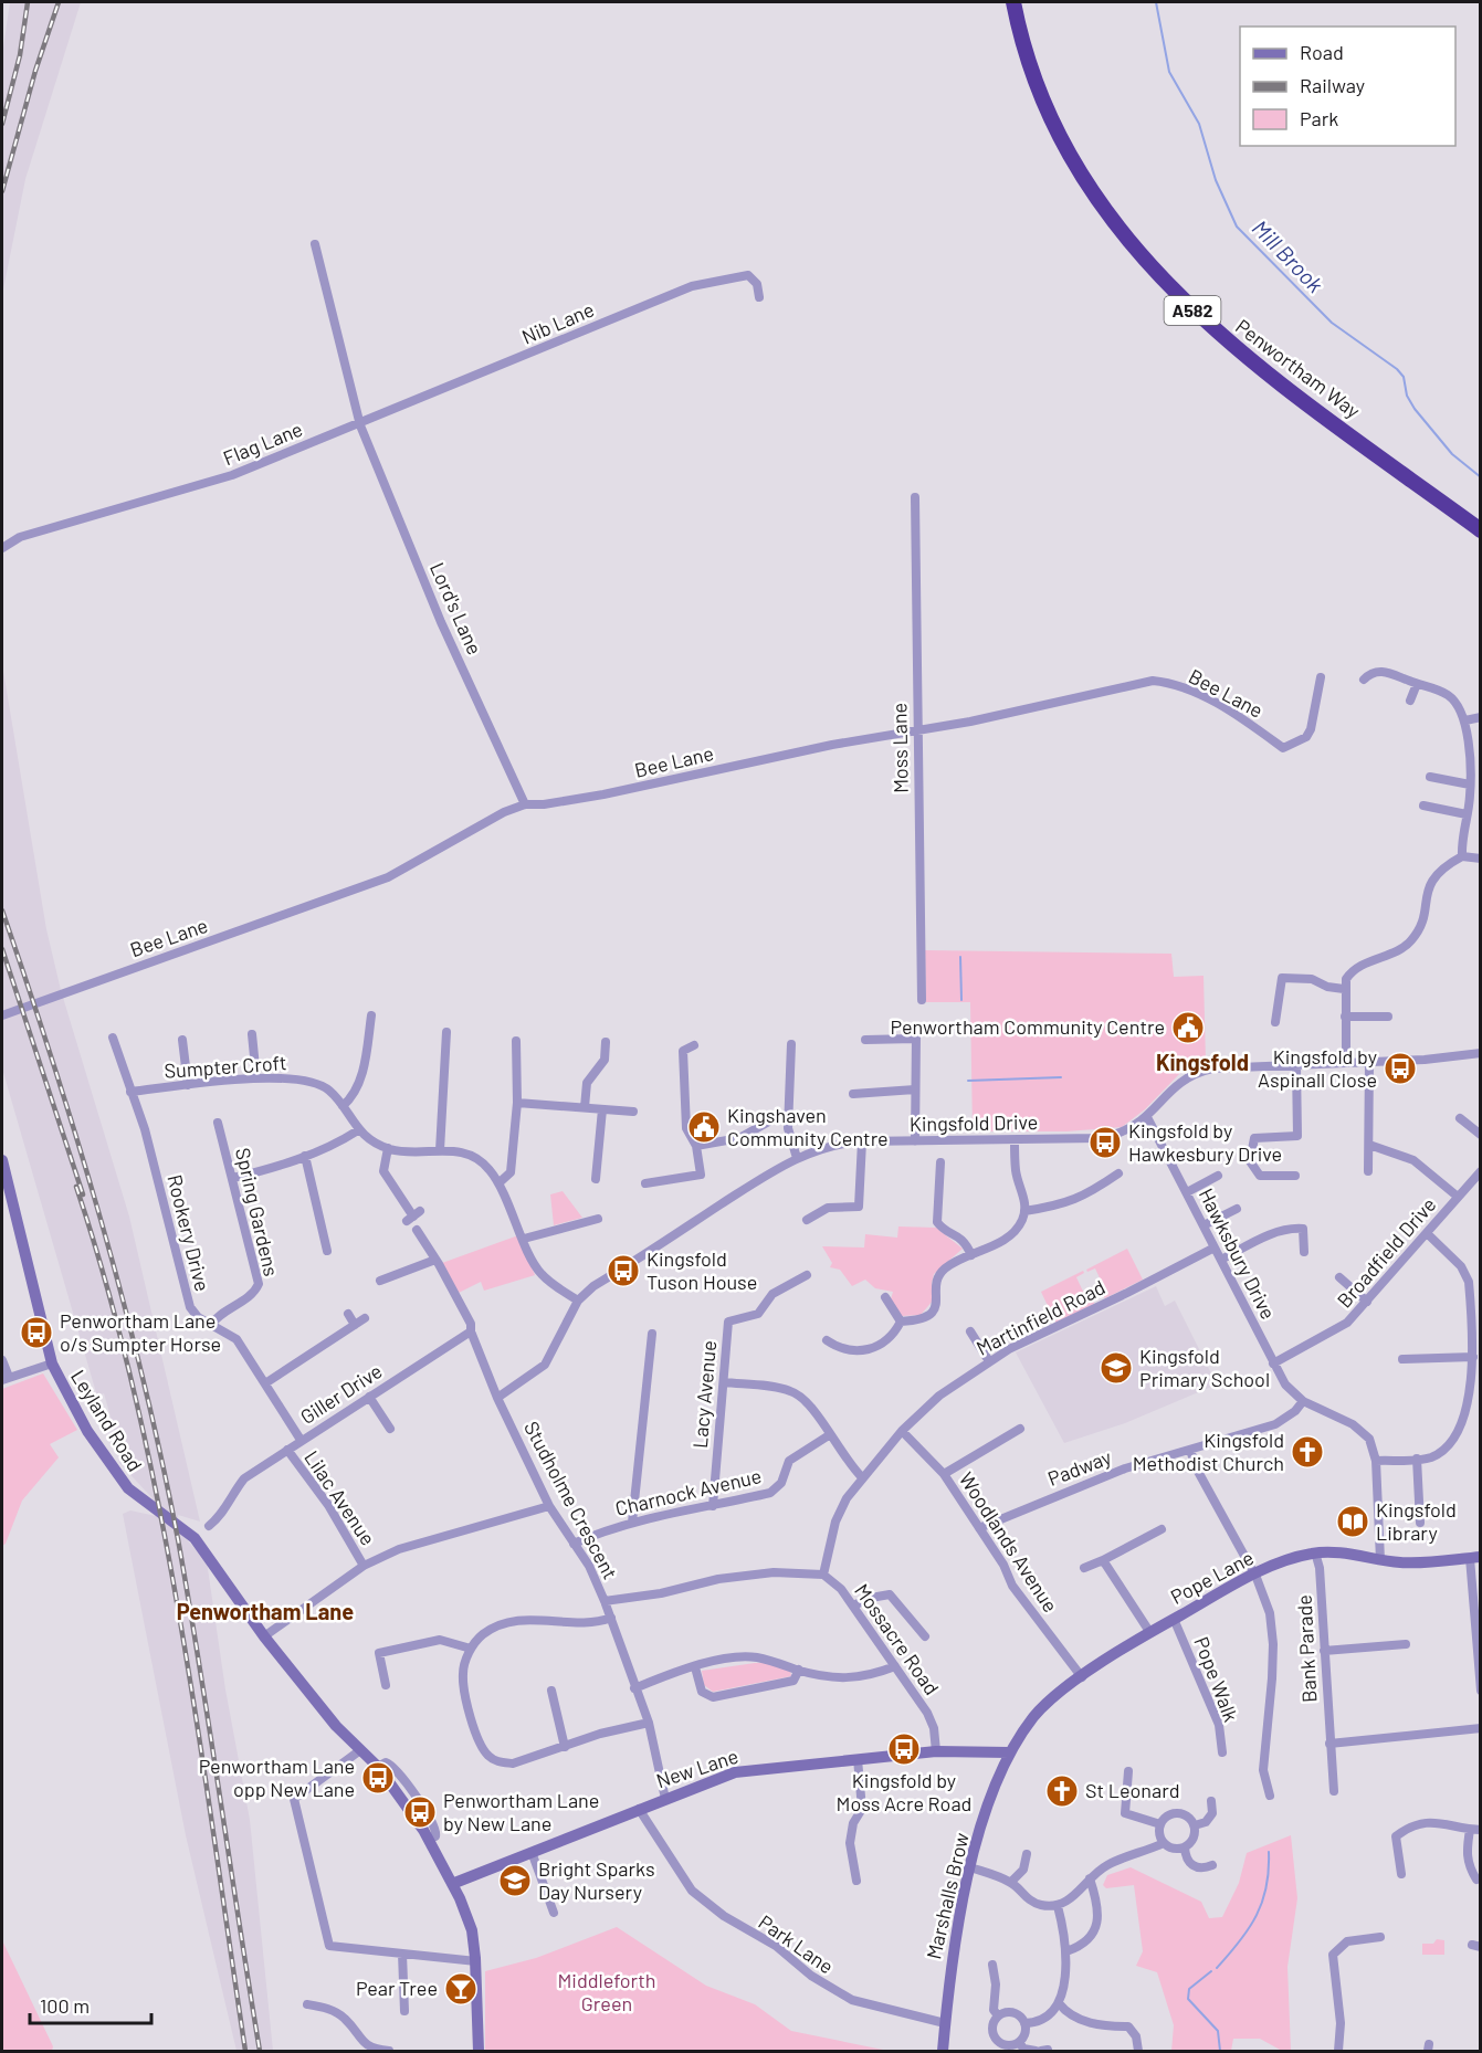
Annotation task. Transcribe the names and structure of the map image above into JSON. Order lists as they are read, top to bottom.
{
  "streets": {
    "highway": ["A582", "Penwortham Way"],
    "street": [
      "Nib Lane",
      "Flag Lane",
      "Lord's Lane",
      "Bee Lane",
      "Moss Lane",
      "Sumpter Croft",
      "Kingsfold Drive",
      "Spring Gardens",
      "Rookery Drive",
      "Broadfield Drive",
      "Hawksbury Drive",
      "Martinfield Road",
      "Giller Drive",
      "Lacy Avenue",
      "Leyland Road",
      "Padway",
      "Charnock Avenue",
      "Lilac Avenue",
      "Studholme Crescent",
      "Woodlands Avenue",
      "Pope Lane",
      "Mossacre Road",
      "Bank Parade",
      "Pope Walk",
      "New Lane",
      "Marshalls Brow",
      "Park Lane"
    ]
  },
  "crossings": [
    ["Nib Lane", "Flag Lane"],
    ["Nib Lane", "Lord's Lane"],
    ["Flag Lane", "Lord's Lane"],
    ["Lord's Lane", "Bee Lane"],
    ["Bee Lane", "Moss Lane"],
    ["Sumpter Croft", "Kingsfold Drive"],
    ["Sumpter Croft", "Rookery Drive"],
    ["Kingsfold Drive", "Hawksbury Drive"],
    ["Kingsfold Drive", "Studholme Crescent"],
    ["Spring Gardens", "Rookery Drive"],
    ["Rookery Drive", "Giller Drive"],
    ["Broadfield Drive", "Hawksbury Drive"],
    ["Hawksbury Drive", "Martinfield Road"],
    ["Hawksbury Drive", "Padway"],
    ["Hawksbury Drive", "Pope Lane"],
    ["Martinfield Road", "Woodlands Avenue"],
    ["Martinfield Road", "Mossacre Road"],
    ["Giller Drive", "Lilac Avenue"],
    ["Giller Drive", "Studholme Crescent"],
    ["Lacy Avenue", "Charnock Avenue"],
    ["Leyland Road", "New Lane"],
    ["Padway", "Woodlands Avenue"],
    ["Charnock Avenue", "Studholme Crescent"],
    ["Studholme Crescent", "New Lane"],
    ["Woodlands Avenue", "Pope Lane"],
    ["Pope Lane", "Bank Parade"],
    ["Pope Lane", "Pope Walk"],
    ["Pope Lane", "New Lane"],
    ["Pope Lane", "Marshalls Brow"],
    ["Mossacre Road", "New Lane"],
    ["New Lane", "Marshalls Brow"],
    ["New Lane", "Park Lane"],
    ["Marshalls Brow", "Park Lane"]
  ],
  "districts": ["Kingsfold", "Penwortham Lane"],
  "water": ["Mill Brook"],
  "parks": ["Middleforth Green"],
  "places": {
    "public building": ["Penwortham Community Centre", "Kingshaven Community Centre"],
    "bus stop": [
      "Kingsfold by Aspinall Close",
      "Kingsfold by Hawkesbury Drive",
      "Kingsfold Tuson House",
      "Penwortham Lane o/s Sumpter Horse",
      "Kingsfold by Moss Acre Road",
      "Penwortham Lane opp New Lane",
      "Penwortham Lane by New Lane"
    ],
    "school or university": ["Kingsfold Primary School", "Bright Sparks Day Nursery"],
    "church": ["Kingsfold Methodist Church", "St Leonard"],
    "library": ["Kingsfold Library"],
    "bar": ["Pear Tree"]
  },
  "legend": ["Road", "Railway", "Park"],
  "scale_bar": "100 m"
}
